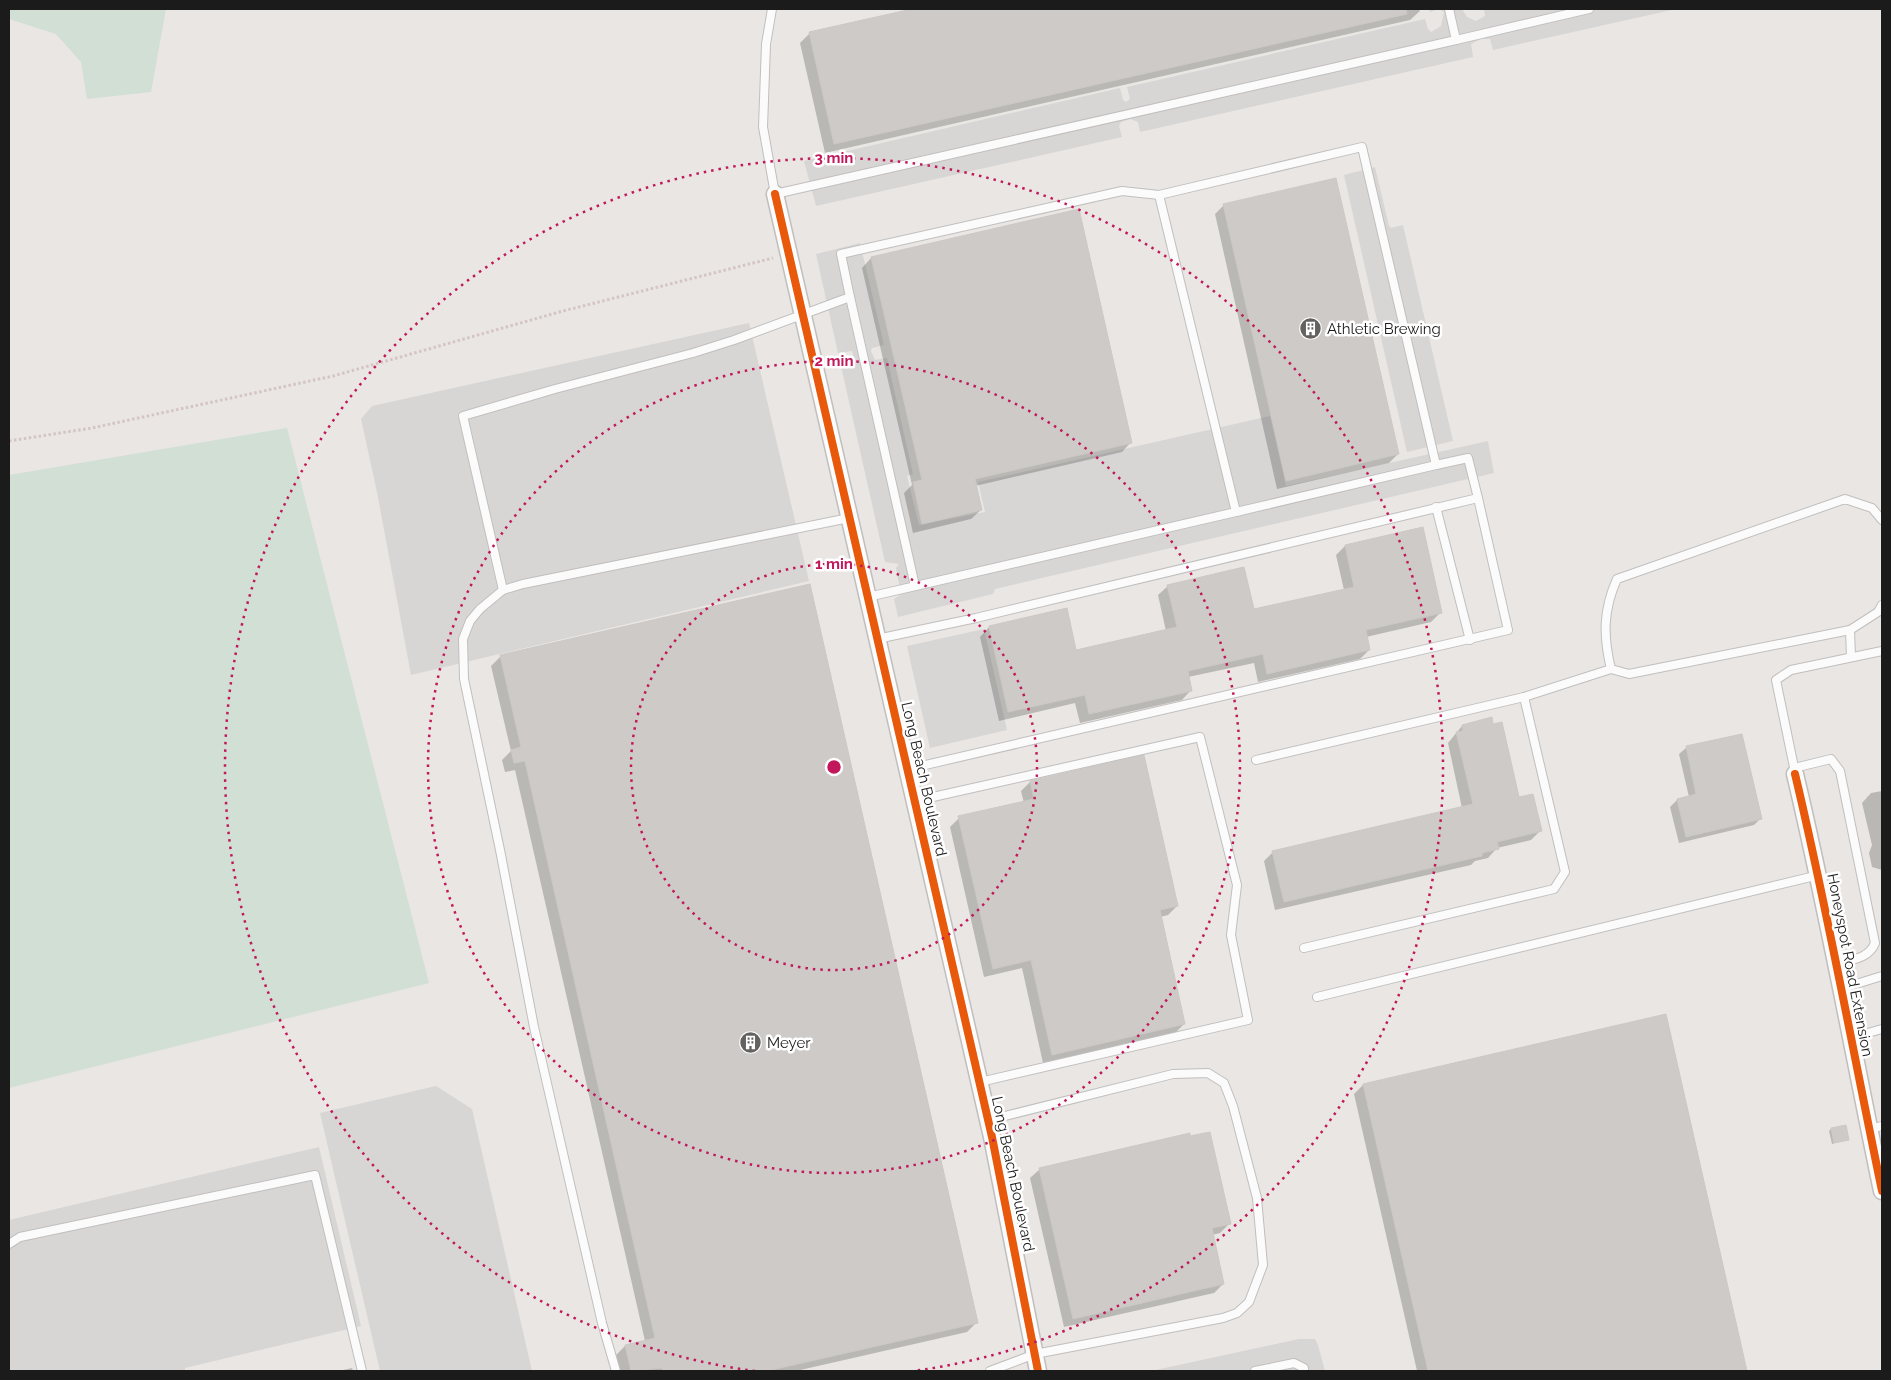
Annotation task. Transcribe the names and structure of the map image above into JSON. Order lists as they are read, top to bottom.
{
  "streets": {
    "street": ["Long Beach Boulevard", "Honeyspot Road Extension"]
  },
  "places": {
    "building": ["Athletic Brewing", "Meyer"]
  },
  "rings": ["3 min", "2 min", "1 min"]
}
